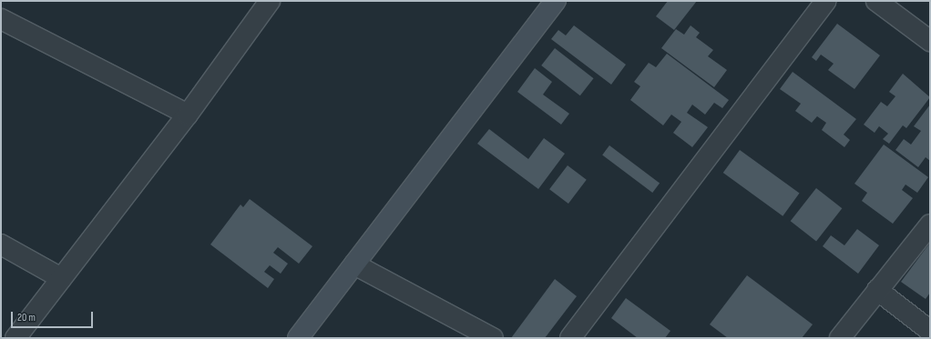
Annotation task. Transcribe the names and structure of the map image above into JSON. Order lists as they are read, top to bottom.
{
  "scale_bar": "20 m"
}
